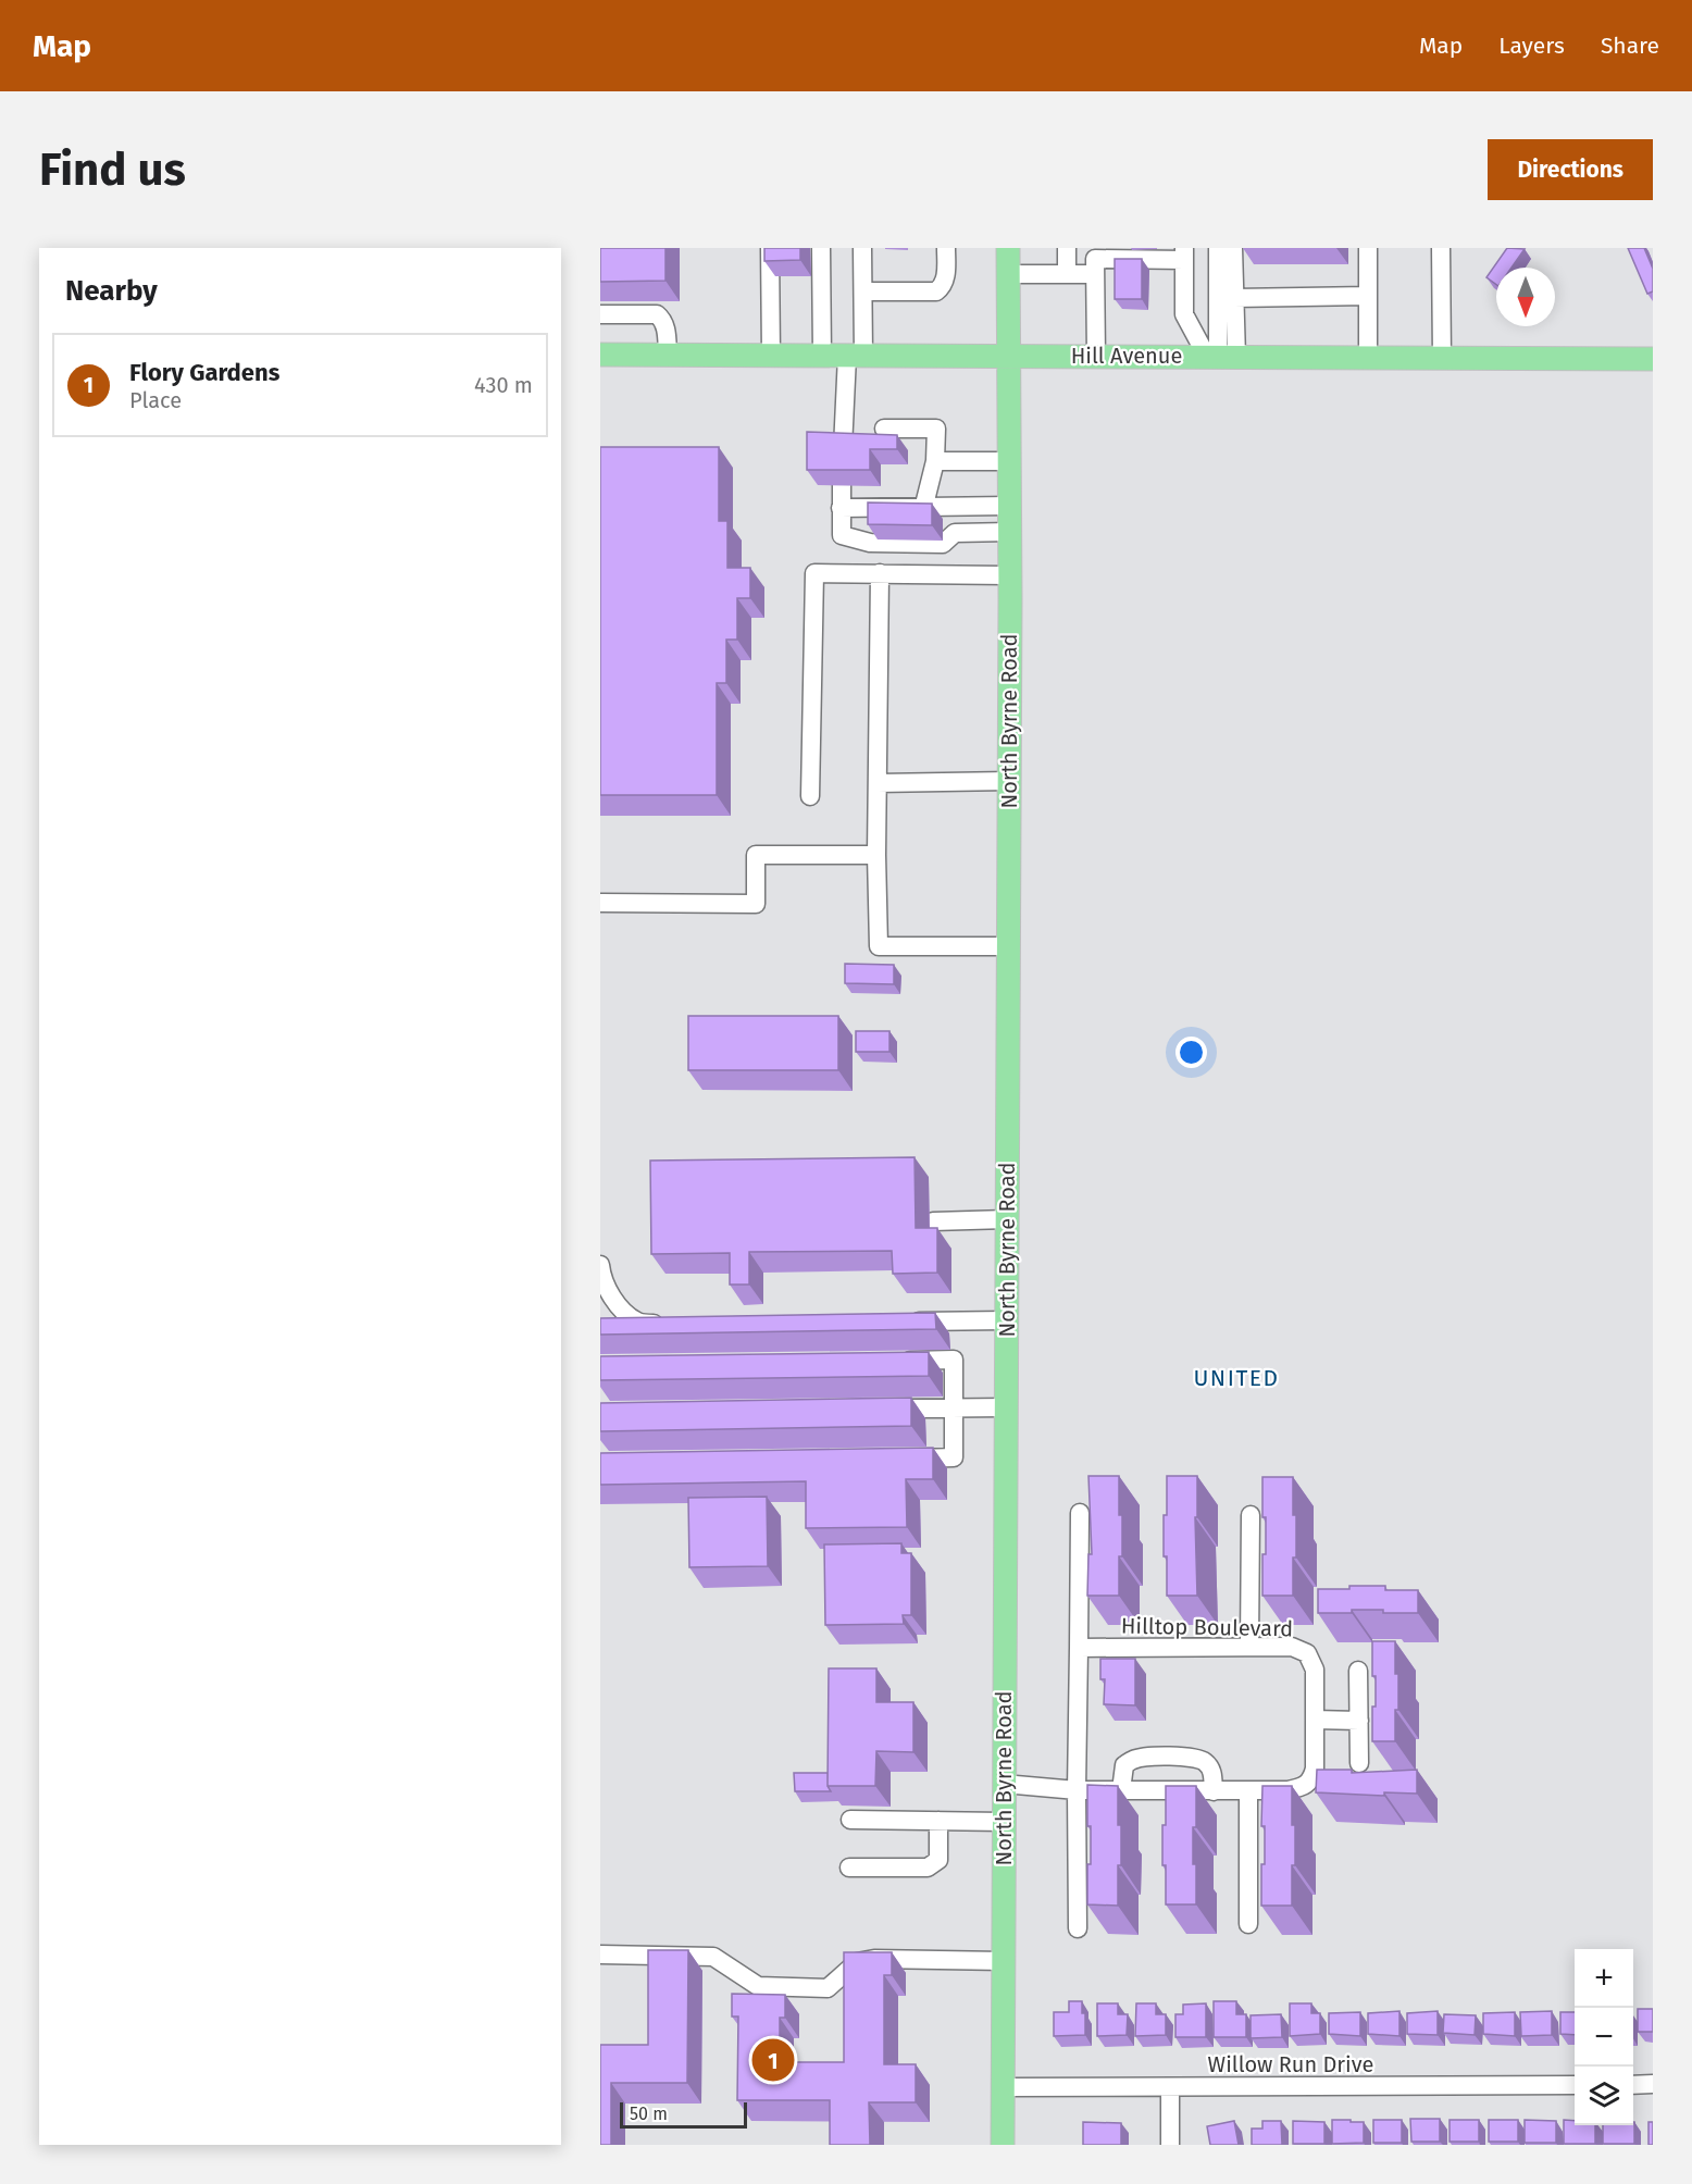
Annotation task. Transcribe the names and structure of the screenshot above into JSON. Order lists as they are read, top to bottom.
{
  "streets": {
    "main road": ["Hill Avenue", "North Byrne Road"],
    "street": ["Hilltop Boulevard", "Willow Run Drive"]
  },
  "crossings": [
    ["Hill Avenue", "North Byrne Road"],
    ["North Byrne Road", "Hilltop Boulevard"],
    ["North Byrne Road", "Willow Run Drive"]
  ],
  "districts": ["UNITED"],
  "scale_bar": "50 m",
  "north": "bottom",
  "page": {
    "header": "Map",
    "nav": ["Map", "Layers", "Share"],
    "buttons": "Directions",
    "title": "Find us",
    "heading": "Nearby",
    "list": [
      {
        "mark": "1",
        "name": "Flory Gardens",
        "note": "Place",
        "value": "430 m"
      }
    ],
    "map_buttons": ["+", "−"],
    "pins": "1",
    "scale": "50 m"
  }
}
